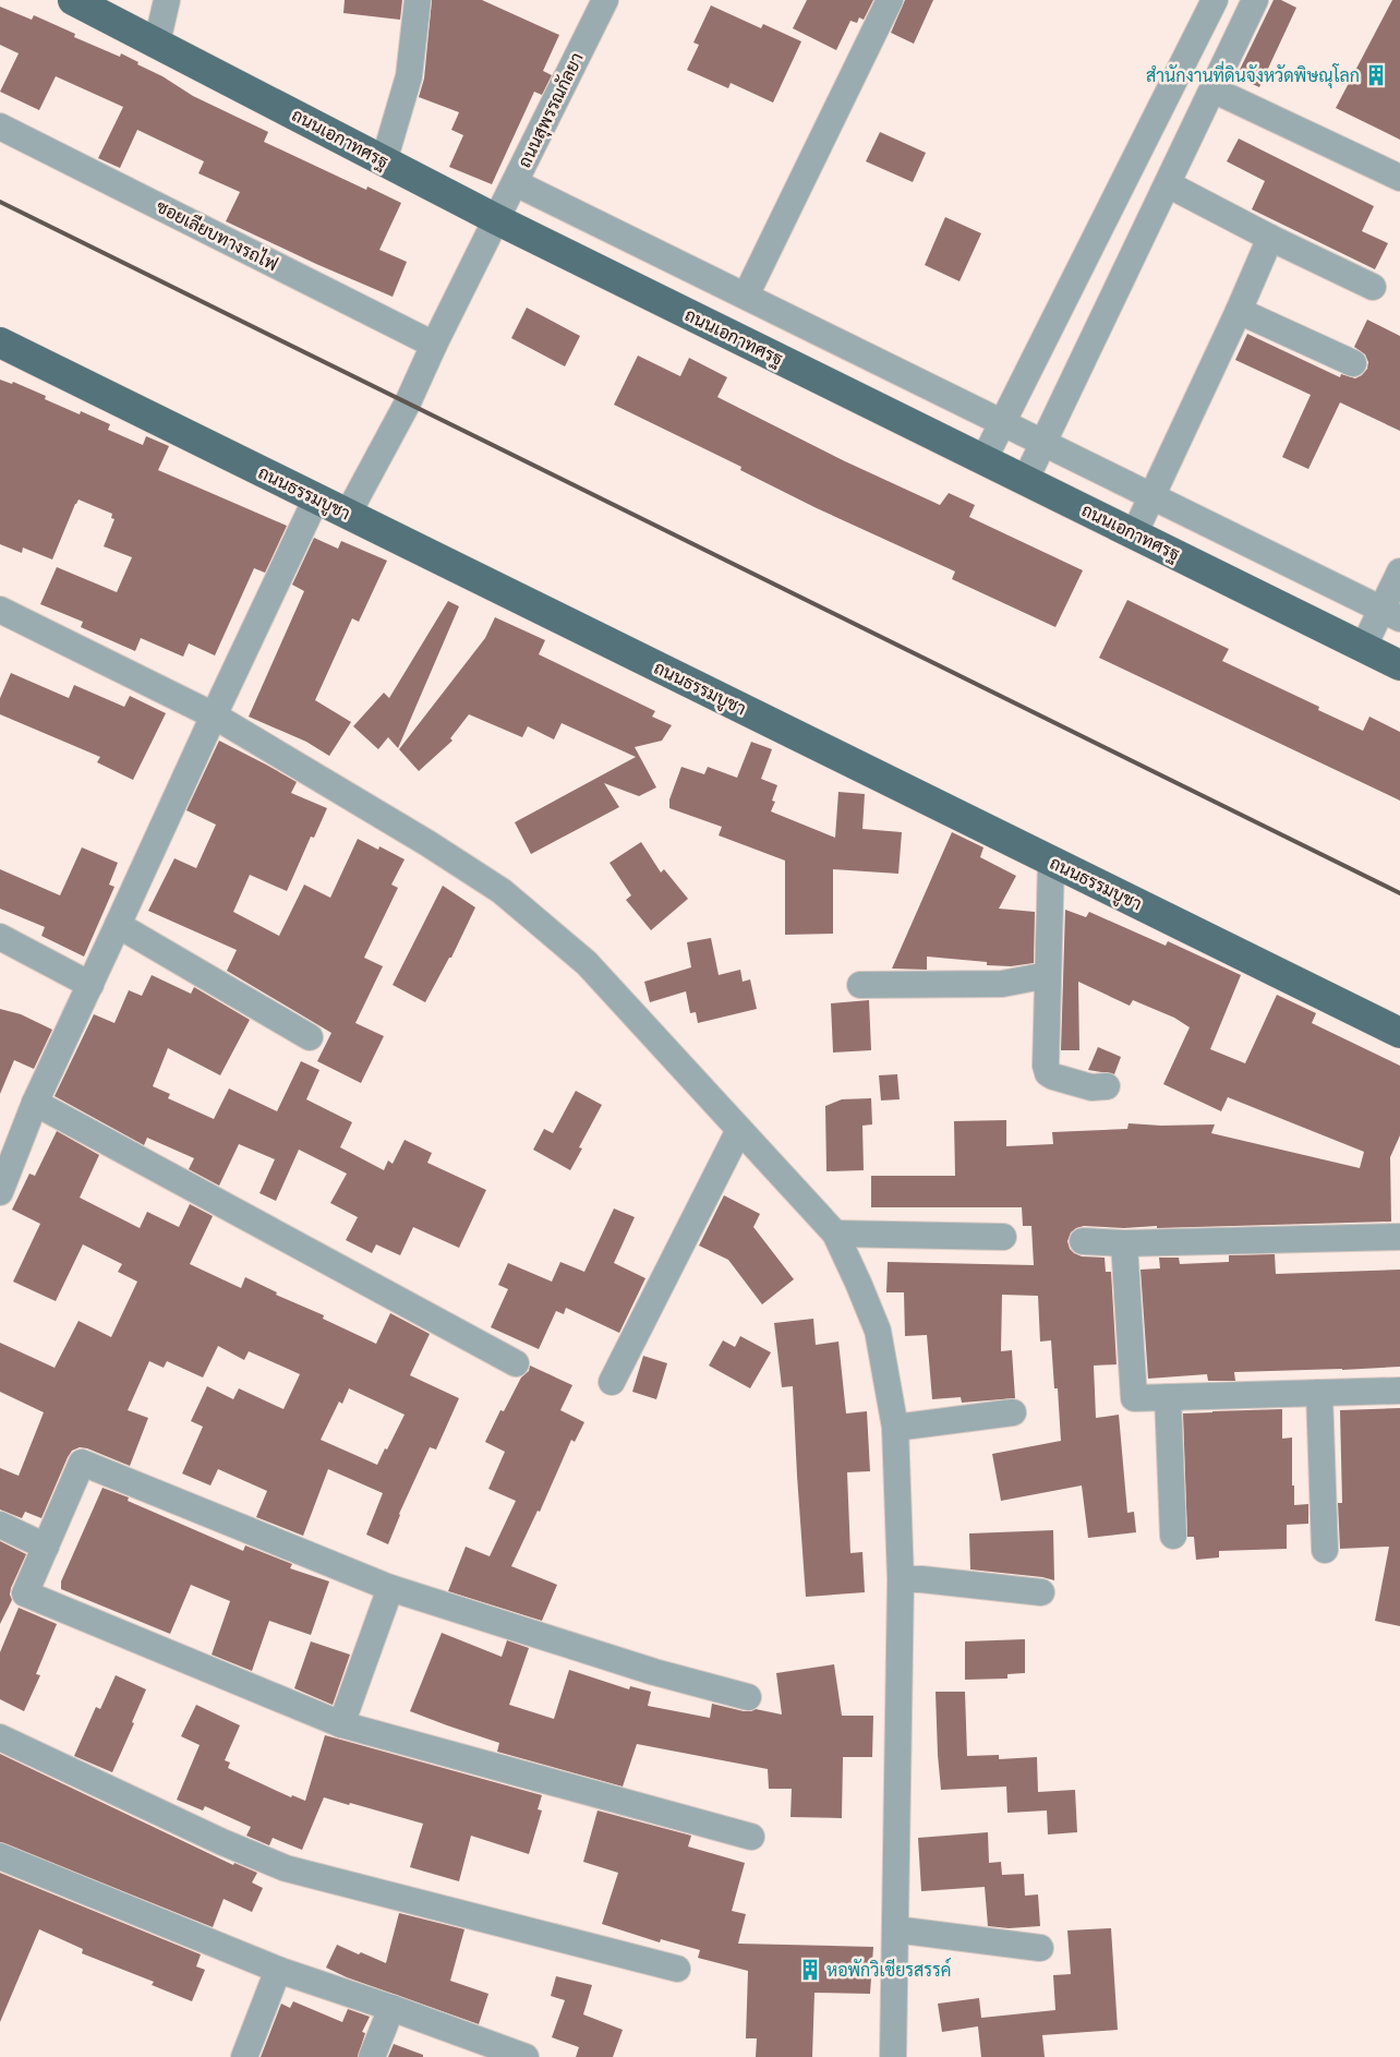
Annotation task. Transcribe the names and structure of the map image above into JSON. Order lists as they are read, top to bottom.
{
  "streets": {
    "main road": ["ถนนเอกาทศรฐ", "ถนนธรรมบูชา"],
    "street": ["ถนนสุพรรณกัลยา", "ซอยเลียบทางรถไฟ"]
  },
  "crossings": [
    ["ถนนสุพรรณกัลยา", "ถนนเอกาทศรฐ"],
    ["ถนนสุพรรณกัลยา", "ซอยเลียบทางรถไฟ"],
    ["ถนนสุพรรณกัลยา", "ถนนธรรมบูชา"]
  ],
  "places": {
    "building": ["สำนักงานที่ดินจังหวัดพิษณุโลก", "หอพักวิเชียรสรรค์"]
  }
}
